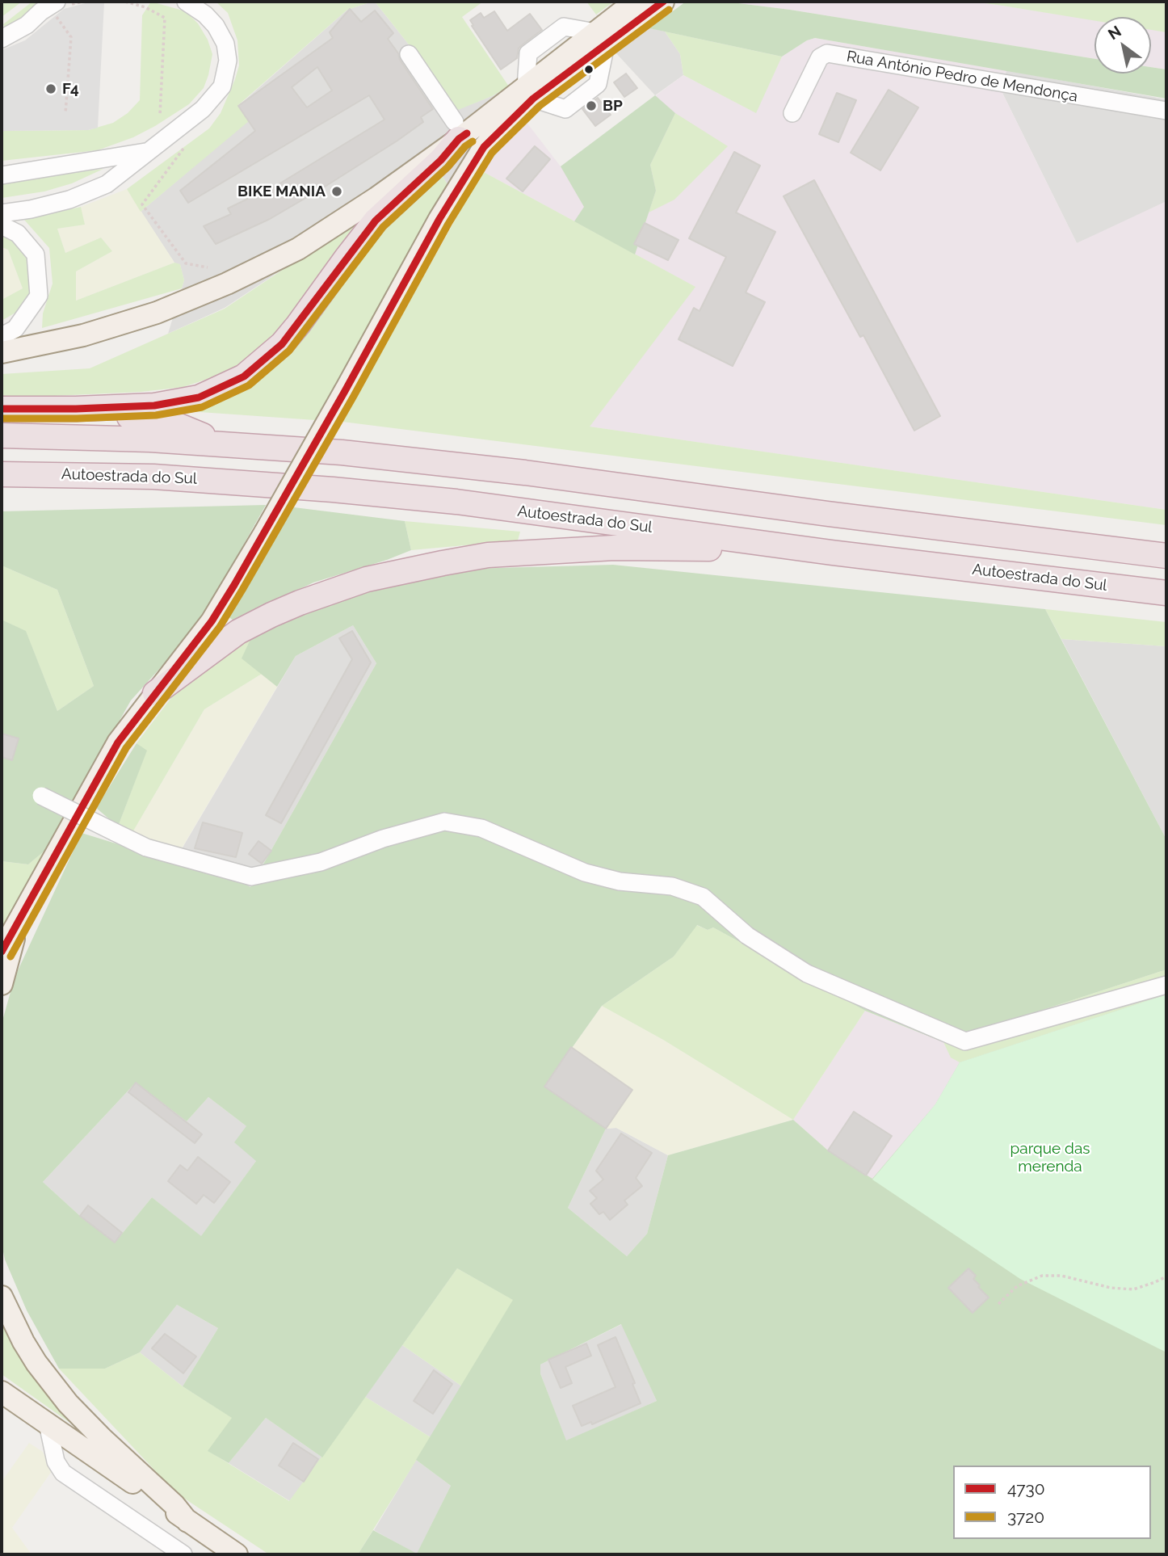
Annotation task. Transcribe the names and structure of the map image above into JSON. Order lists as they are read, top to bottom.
{
  "streets": {
    "highway": ["Autoestrada do Sul"],
    "street": ["Rua António Pedro de Mendonça"]
  },
  "parks": ["parque das merenda"],
  "places": ["F4", "BP", "BIKE MANIA"],
  "lines": ["transit line 4730", "transit line 3720"],
  "legend": ["4730", "3720"],
  "north": "top left"
}
